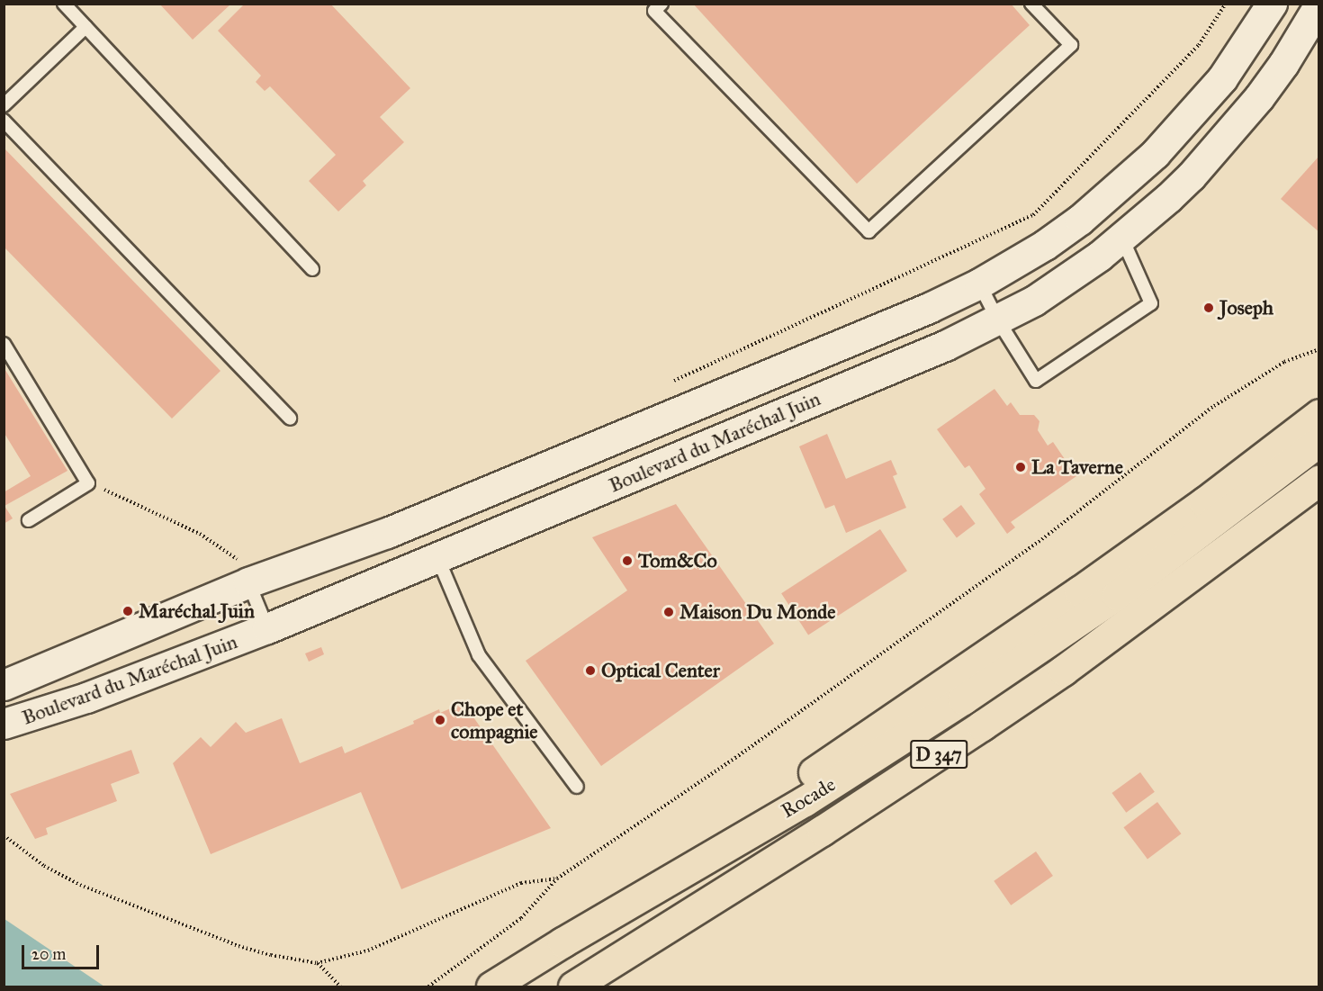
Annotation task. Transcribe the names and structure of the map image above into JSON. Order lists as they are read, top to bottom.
{
  "streets": {
    "highway": ["D 347", "Rocade"],
    "main road": ["Boulevard du Maréchal Juin"]
  },
  "places": [
    "Joseph",
    "La Taverne",
    "Tom&Co",
    "Maréchal Juin",
    "Maison Du Monde",
    "Optical Center",
    "Chope et compagnie"
  ],
  "scale_bar": "20 m"
}
